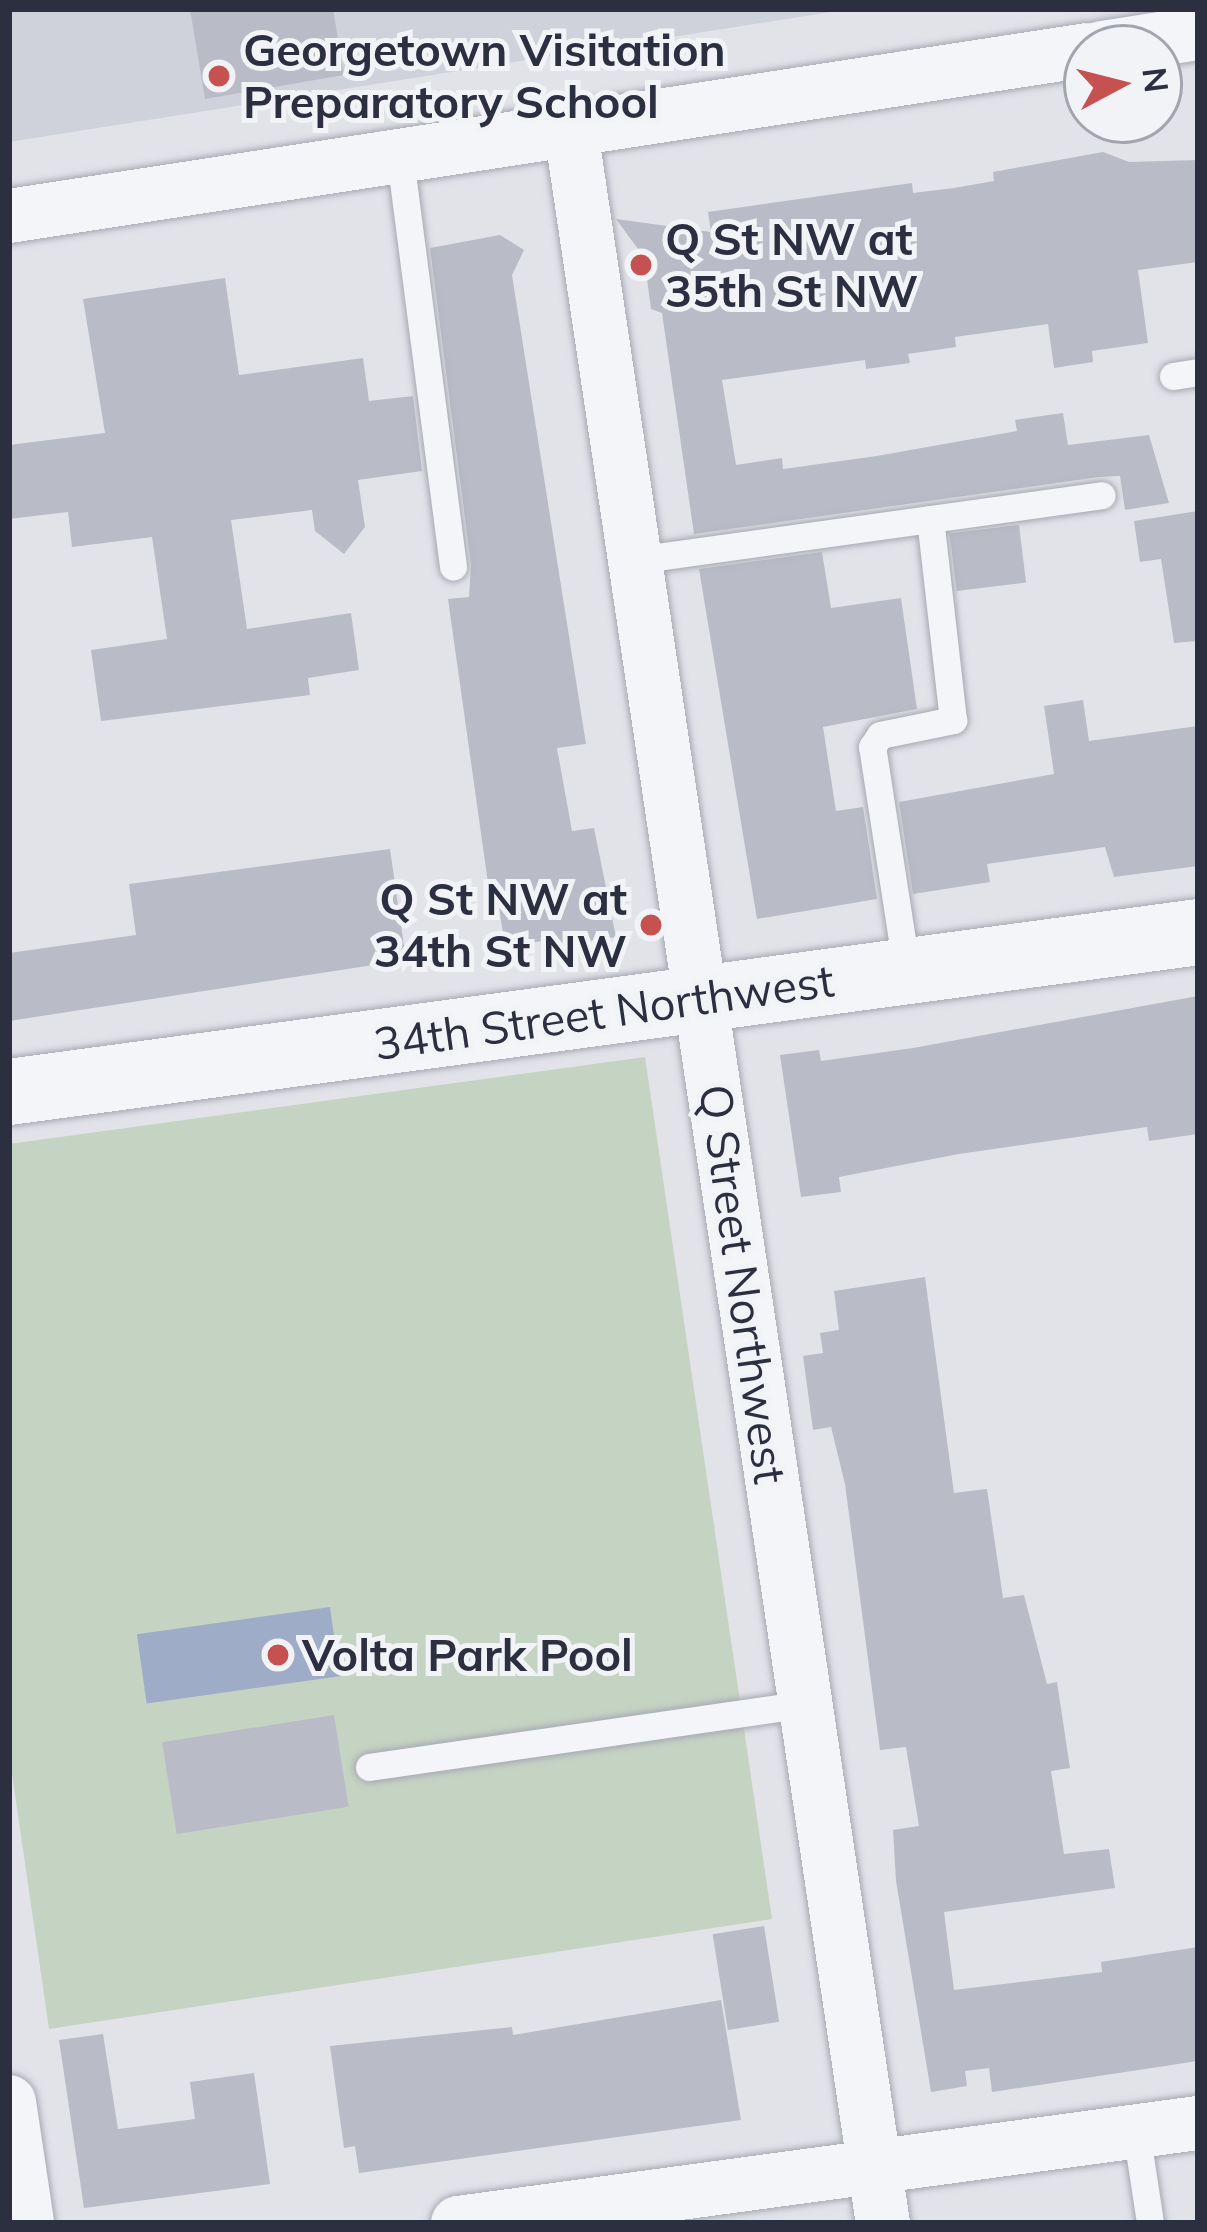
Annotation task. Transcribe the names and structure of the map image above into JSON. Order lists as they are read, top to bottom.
{
  "streets": {
    "street": ["34th Street Northwest", "Q Street Northwest"]
  },
  "crossings": [
    ["34th Street Northwest", "Q Street Northwest"]
  ],
  "places": [
    "Georgetown Visitation Preparatory School",
    "Q St NW at 35th St NW",
    "Q St NW at 34th St NW",
    "Volta Park Pool"
  ],
  "north": "right"
}
